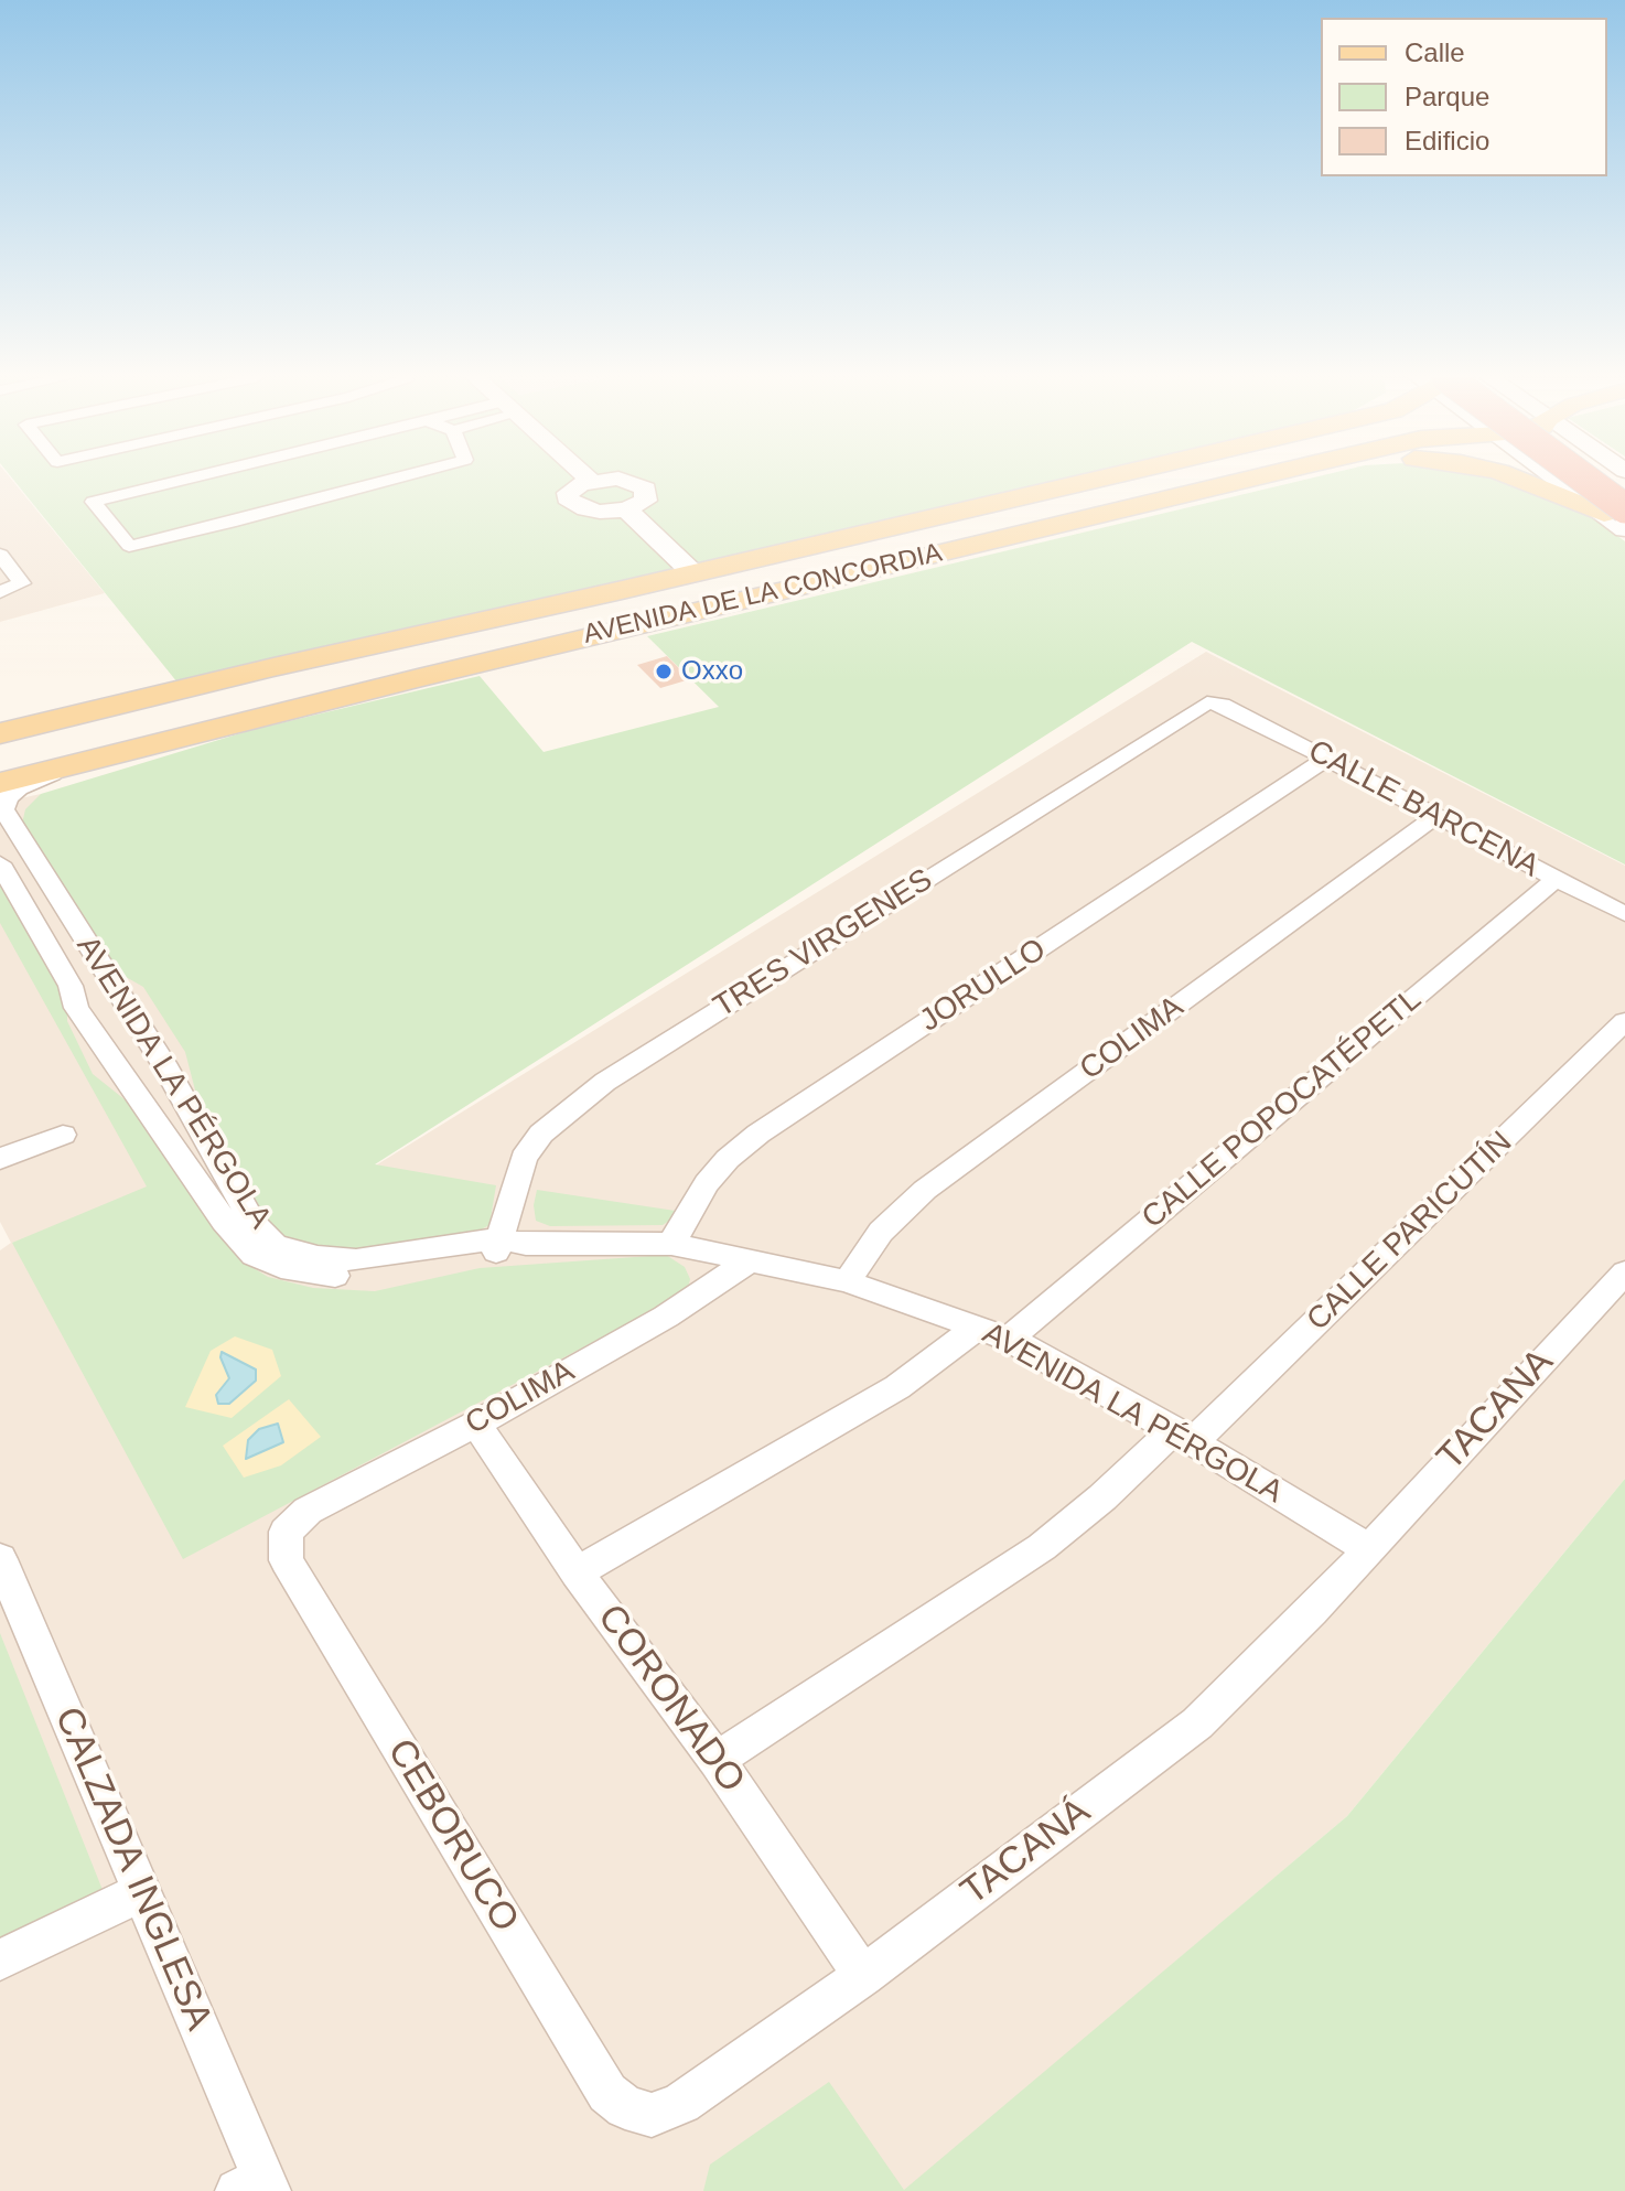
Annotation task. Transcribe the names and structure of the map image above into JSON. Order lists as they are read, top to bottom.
{
  "streets": {
    "main road": ["AVENIDA DE LA CONCORDIA"],
    "street": [
      "CALLE BARCENA",
      "TRES VIRGENES",
      "JORULLO",
      "COLIMA",
      "AVENIDA LA PÉRGOLA",
      "CALLE POPOCATÉPETL",
      "CALLE PARICUTÍN",
      "TACANA",
      "CORONADO",
      "CEBORUCO",
      "TACANÁ",
      "CALZADA INGLESA"
    ]
  },
  "crossings": [
    ["AVENIDA DE LA CONCORDIA", "AVENIDA LA PÉRGOLA"],
    ["CALLE BARCENA", "TRES VIRGENES"],
    ["CALLE BARCENA", "JORULLO"],
    ["CALLE BARCENA", "COLIMA"],
    ["CALLE BARCENA", "CALLE POPOCATÉPETL"],
    ["TRES VIRGENES", "AVENIDA LA PÉRGOLA"],
    ["JORULLO", "AVENIDA LA PÉRGOLA"],
    ["COLIMA", "AVENIDA LA PÉRGOLA"],
    ["COLIMA", "CORONADO"],
    ["COLIMA", "CEBORUCO"],
    ["AVENIDA LA PÉRGOLA", "CALLE POPOCATÉPETL"],
    ["AVENIDA LA PÉRGOLA", "CALLE PARICUTÍN"],
    ["AVENIDA LA PÉRGOLA", "TACANA"],
    ["AVENIDA LA PÉRGOLA", "TACANÁ"],
    ["CALLE PARICUTÍN", "CORONADO"],
    ["TACANA", "TACANÁ"],
    ["CORONADO", "TACANÁ"],
    ["CEBORUCO", "TACANÁ"]
  ],
  "places": ["Oxxo"],
  "legend": ["Calle", "Parque", "Edificio"]
}
